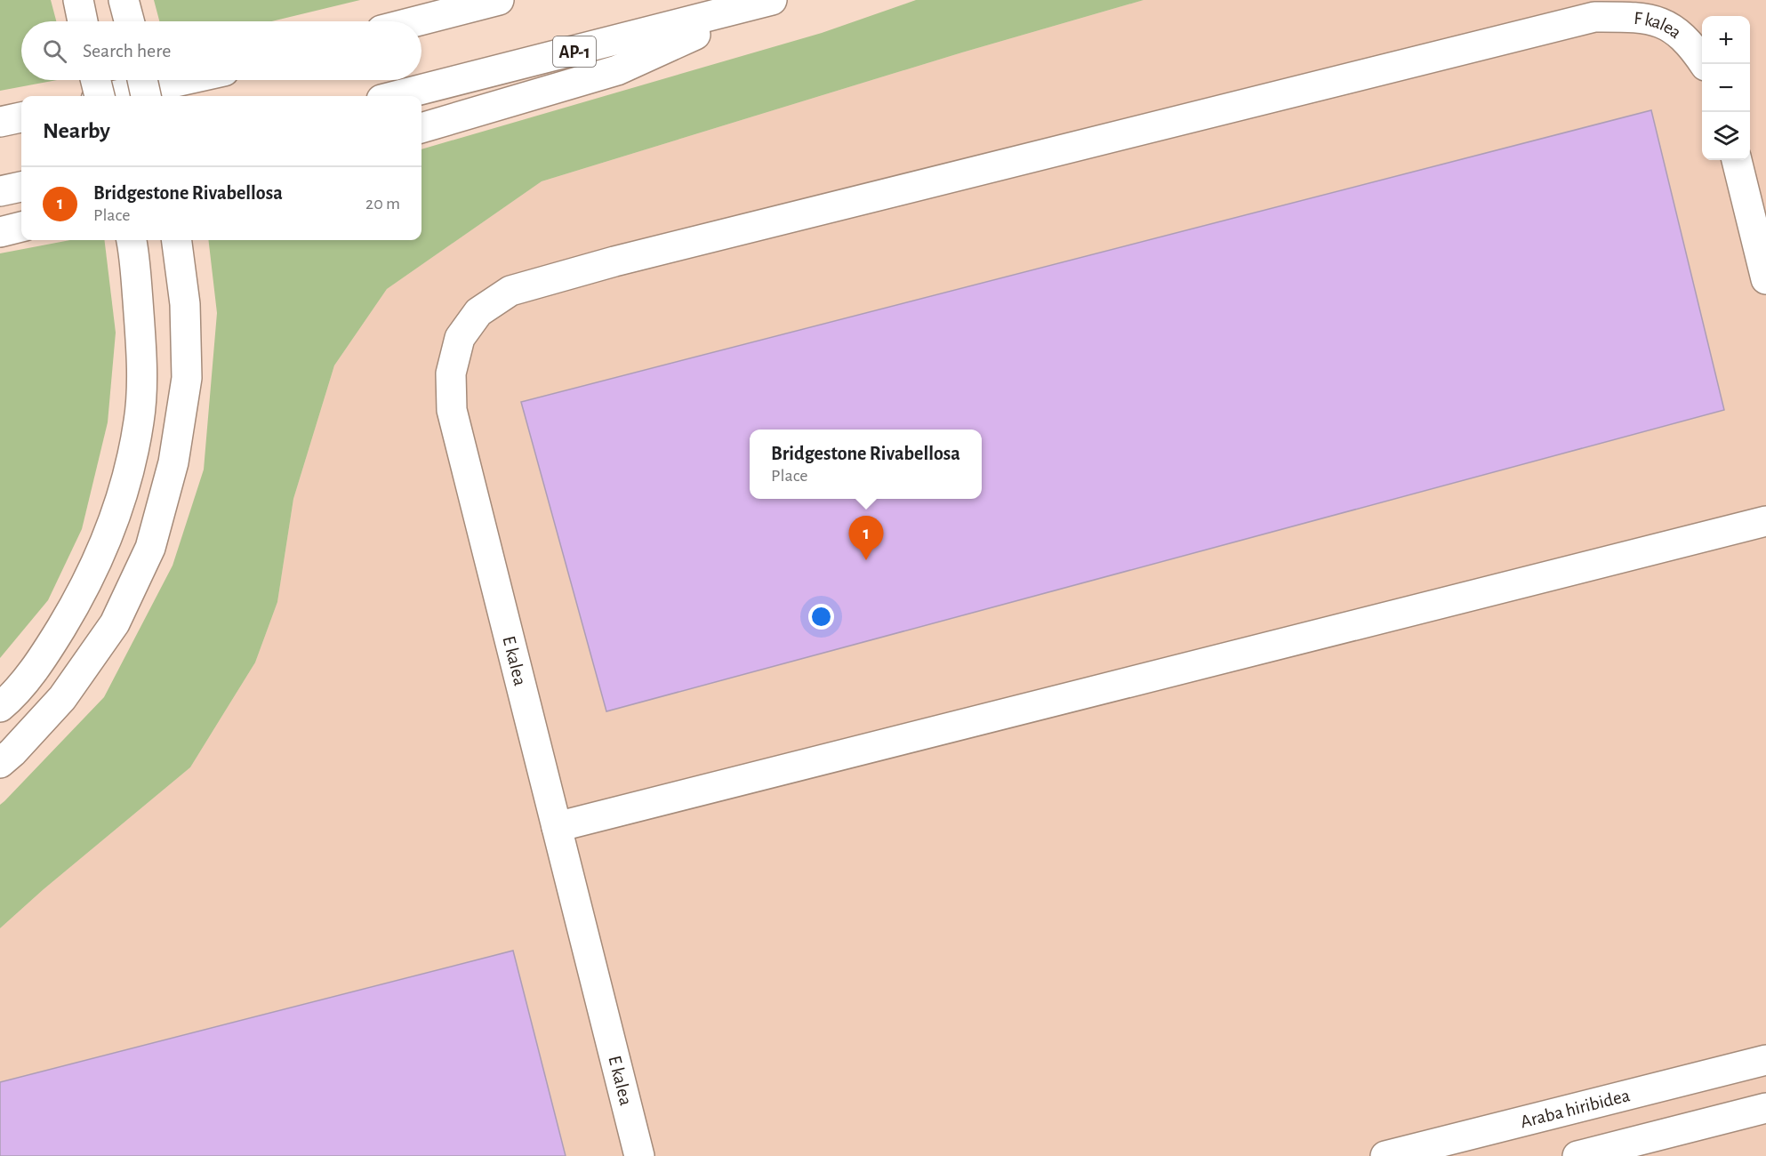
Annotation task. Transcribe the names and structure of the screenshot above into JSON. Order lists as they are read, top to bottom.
{
  "streets": {
    "main road": [
      "F kalea",
      "AP-1",
      "E kalea",
      "Araba hiribidea"
    ]
  },
  "crossings": [
    ["F kalea", "E kalea"]
  ],
  "page": {
    "map_buttons": ["+", "−"],
    "search": "Search here",
    "heading": "Nearby",
    "list": [
      {
        "mark": "1",
        "name": "Bridgestone Rivabellosa",
        "note": "Place",
        "value": "20 m"
      }
    ],
    "popup": ["Bridgestone Rivabellosa", "Place"],
    "pins": "1"
  }
}
